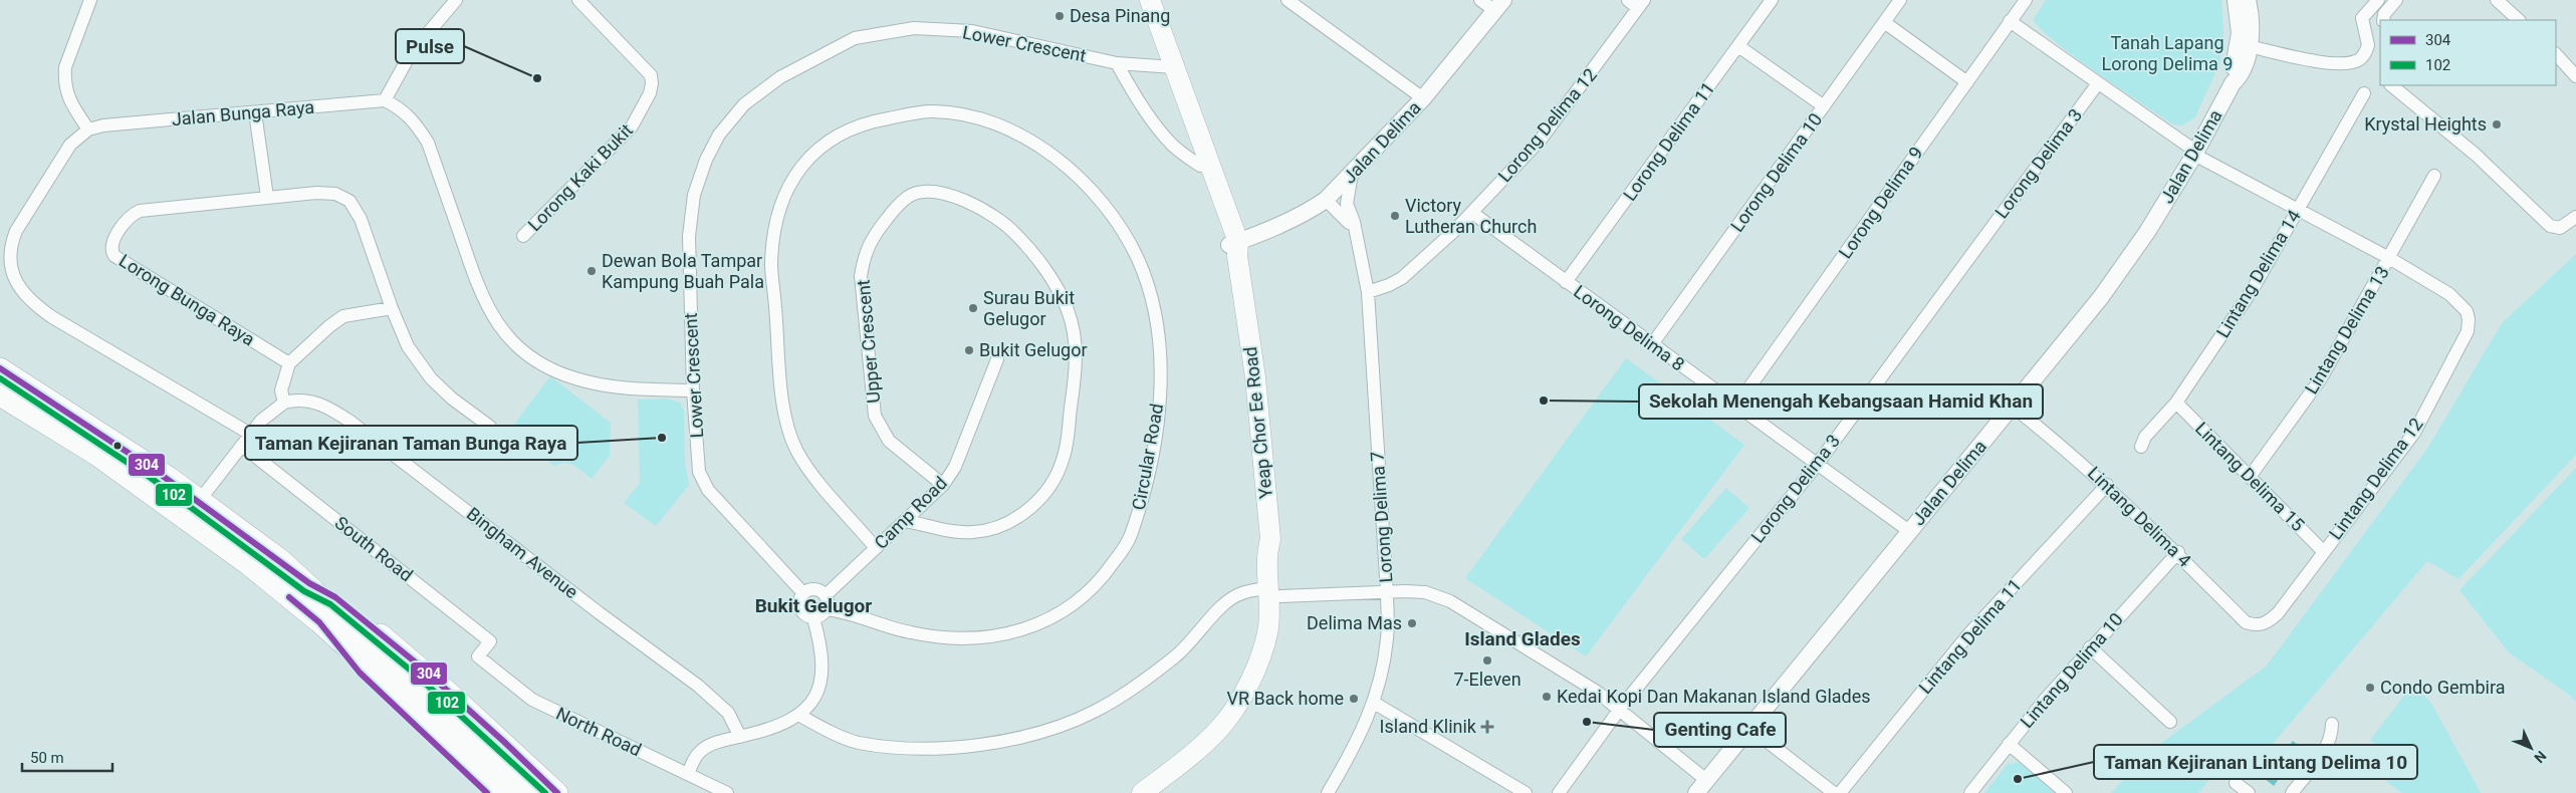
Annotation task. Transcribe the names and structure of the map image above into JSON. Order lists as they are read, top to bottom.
{
  "streets": {
    "main road": ["Yeap Chor Ee Road"],
    "street": [
      "Lower Crescent",
      "Jalan Bunga Raya",
      "Lorong Delima 12",
      "Lorong Delima 11",
      "Jalan Delima",
      "Lorong Delima 3",
      "Lorong Delima 10",
      "Lorong Kaki Bukit",
      "Lorong Delima 9",
      "Lintang Delima 14",
      "Lorong Bunga Raya",
      "Lorong Delima 8",
      "Lintang Delima 13",
      "Upper Crescent",
      "Circular Road",
      "Lintang Delima 15",
      "Lintang Delima 12",
      "Camp Road",
      "Lorong Delima 7",
      "Lintang Delima 4",
      "South Road",
      "Bingham Avenue",
      "Lintang Delima 11",
      "Lintang Delima 10",
      "North Road"
    ]
  },
  "crossings": [
    ["Lower Crescent", "Yeap Chor Ee Road"],
    ["Lower Crescent", "Circular Road"],
    ["Lower Crescent", "Camp Road"],
    ["Lorong Delima 12", "Lorong Delima 8"],
    ["Lorong Delima 12", "Lorong Delima 7"],
    ["Lorong Delima 11", "Lorong Delima 8"],
    ["Jalan Delima", "Lorong Delima 8"],
    ["Jalan Delima", "Yeap Chor Ee Road"],
    ["Jalan Delima", "Lorong Delima 7"],
    ["Jalan Delima", "Lintang Delima 4"],
    ["Lorong Delima 3", "Lorong Delima 8"],
    ["Lorong Delima 10", "Lorong Delima 8"],
    ["Lorong Delima 9", "Lorong Delima 8"],
    ["Lintang Delima 14", "Lintang Delima 15"],
    ["Lintang Delima 13", "Lintang Delima 15"],
    ["Lintang Delima 13", "Lintang Delima 12"],
    ["Upper Crescent", "Camp Road"],
    ["Circular Road", "Camp Road"],
    ["Lintang Delima 15", "Lintang Delima 12"],
    ["Lintang Delima 12", "Lintang Delima 4"],
    ["Lintang Delima 4", "Lintang Delima 11"],
    ["Lintang Delima 4", "Lintang Delima 10"],
    ["South Road", "North Road"]
  ],
  "districts": ["Bukit Gelugor", "Island Glades"],
  "parks": ["Tanah Lapang Lorong Delima 9"],
  "places": {
    "other": [
      "Desa Pinang",
      "Pulse",
      "Krystal Heights",
      "Victory Lutheran Church",
      "Dewan Bola Tampar Kampung Buah Pala",
      "Surau Bukit Gelugor",
      "Bukit Gelugor",
      "Sekolah Menengah Kebangsaan Hamid Khan",
      "Taman Kejiranan Taman Bunga Raya",
      "Delima Mas",
      "7-Eleven",
      "Condo Gembira",
      "Kedai Kopi Dan Makanan Island Glades",
      "VR Back home",
      "Genting Cafe",
      "Taman Kejiranan Lintang Delima 10"
    ],
    "health": ["Island Klinik"]
  },
  "lines": ["transit line 304", "transit line 102"],
  "legend": ["304", "102"],
  "scale_bar": "50 m",
  "north": "bottom right"
}
